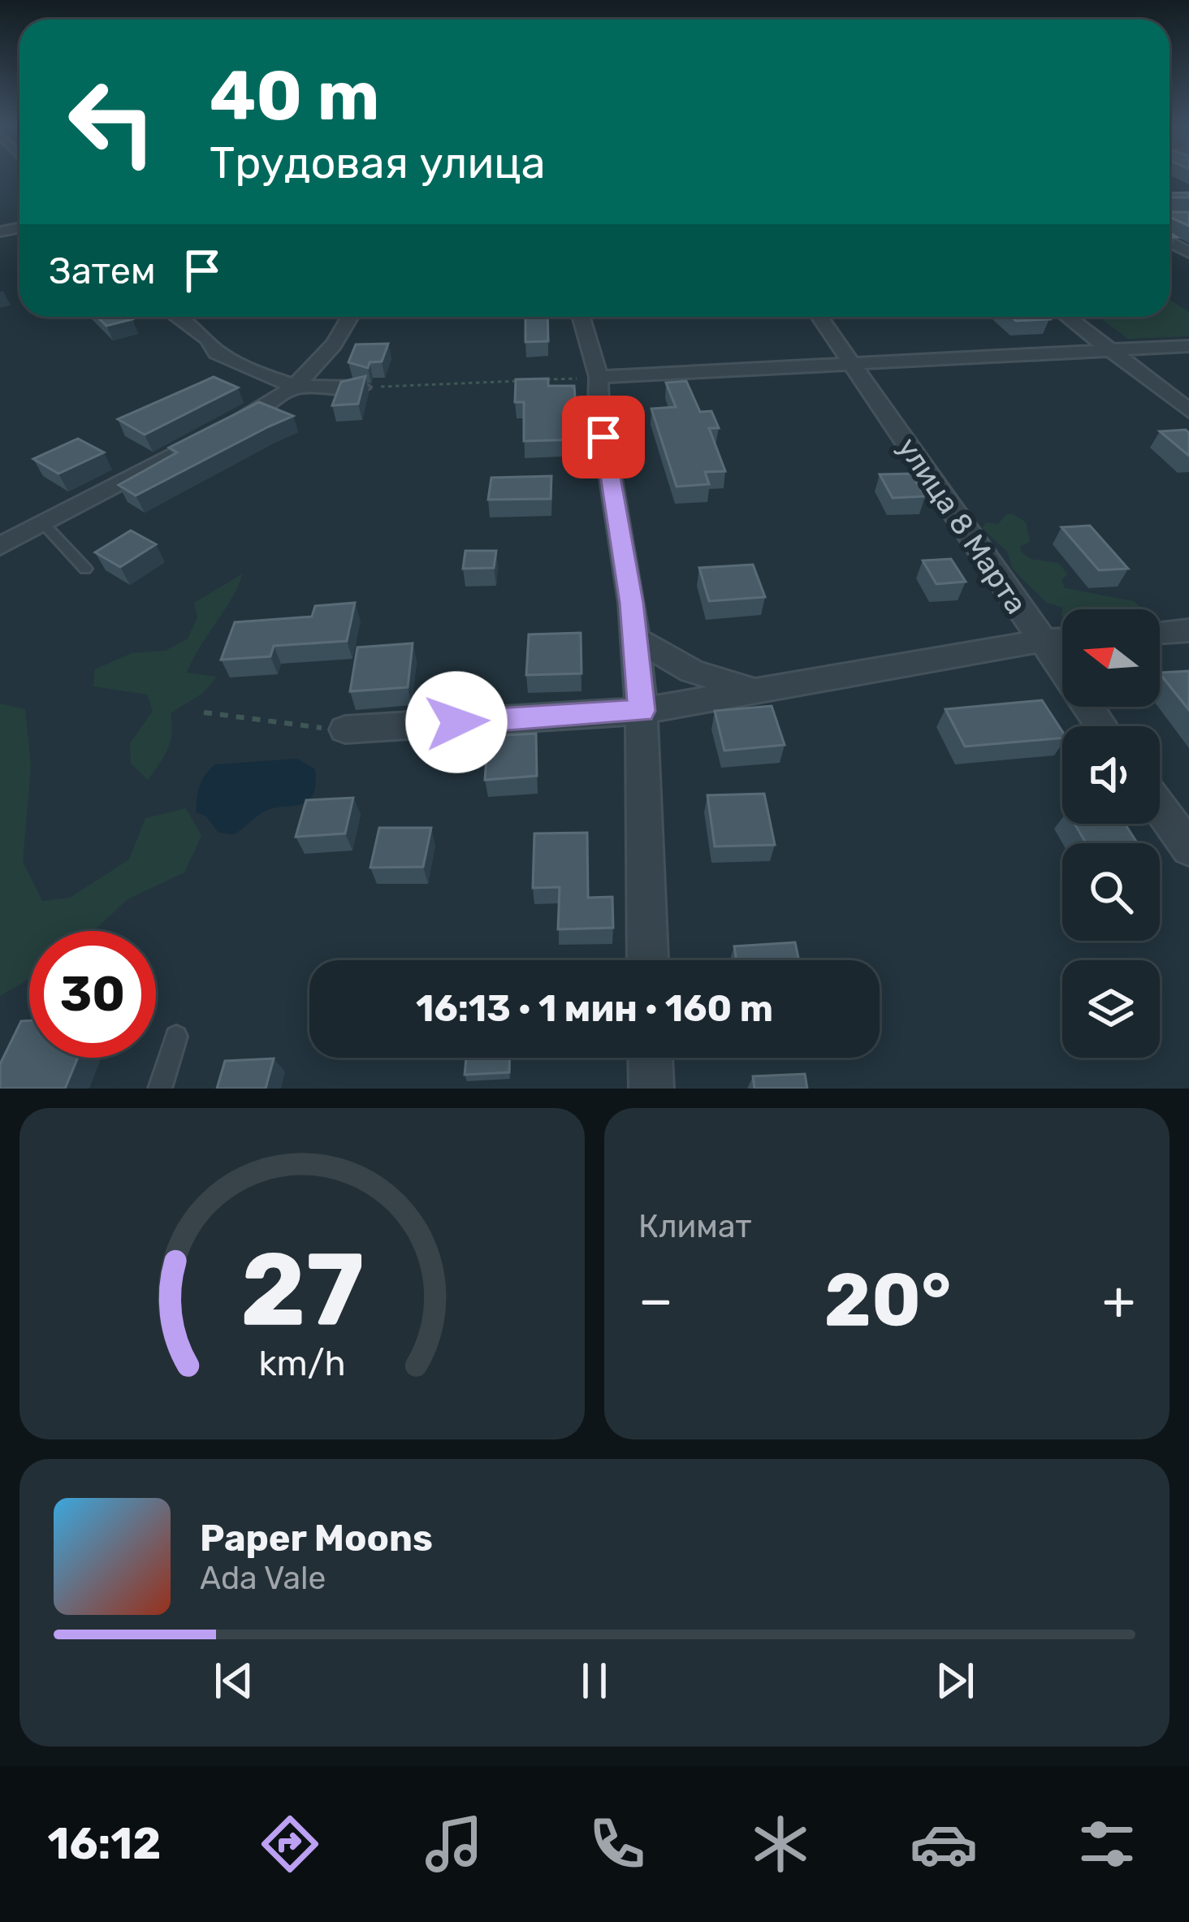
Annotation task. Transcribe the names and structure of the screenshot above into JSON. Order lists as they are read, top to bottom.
{
  "streets": {
    "street": ["улица 8 Марта"]
  },
  "north": "left",
  "page": {
    "turn": ["40 m", "Трудовая улица"],
    "then": "Затем",
    "limit": "30",
    "trip": "16:13 · 1 мин · 160 m",
    "tile": "Климат",
    "heat": ["−", "20°", "+"],
    "song": ["Paper Moons", "Ada Vale"],
    "tabs": "16:12",
    "gauge": ["27", "km/h"]
  }
}
